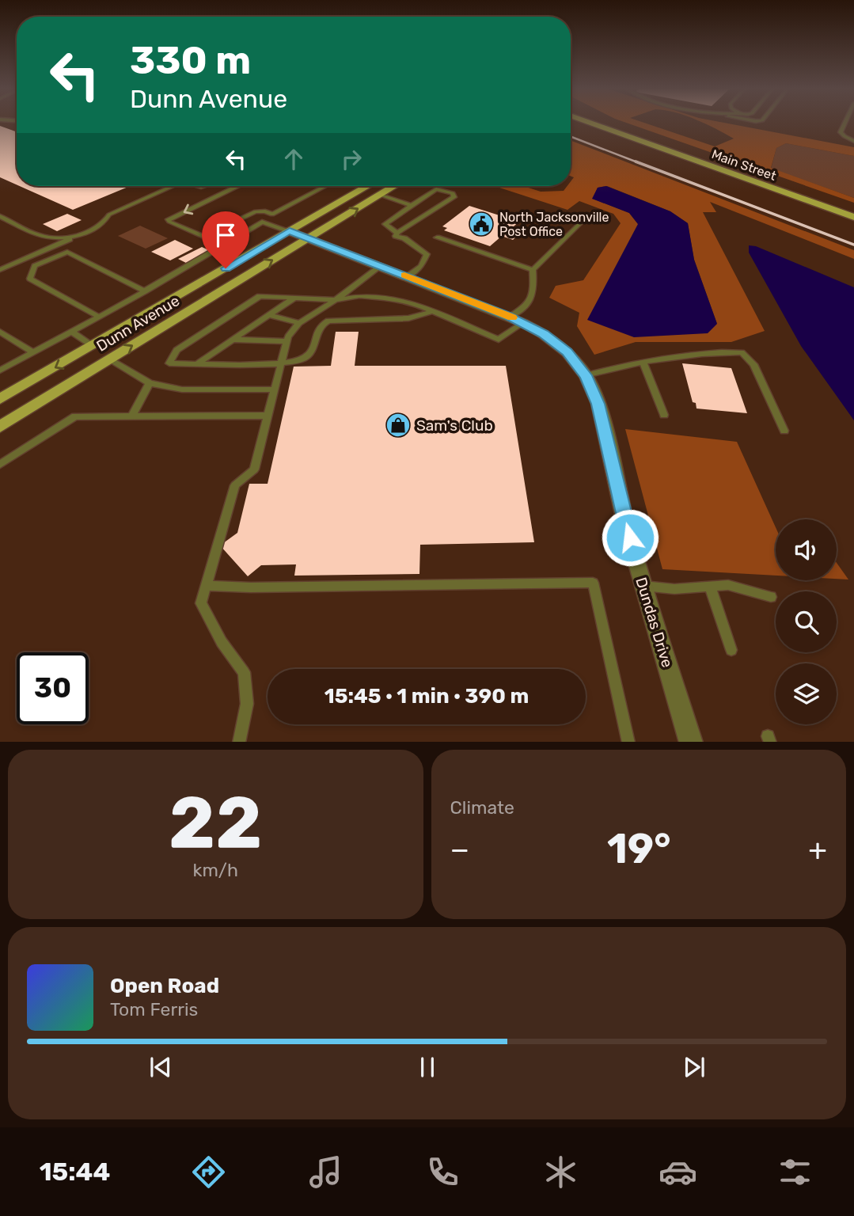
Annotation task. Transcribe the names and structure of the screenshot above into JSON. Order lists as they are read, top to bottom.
{
  "streets": {
    "main road": ["Main Street", "Dunn Avenue"],
    "street": ["Dundas Drive"]
  },
  "crossings": [
    ["Dunn Avenue", "Dundas Drive"]
  ],
  "places": {
    "public building": ["North Jacksonville Post Office"],
    "shop": ["Sam's Club"]
  },
  "page": {
    "turn": ["330 m", "Dunn Avenue"],
    "limit": "30",
    "trip": "15:45 · 1 min · 390 m",
    "tile": [
      ["22", "km/h"],
      "Climate"
    ],
    "heat": ["−", "19°", "+"],
    "song": ["Open Road", "Tom Ferris"],
    "tabs": "15:44"
  }
}
